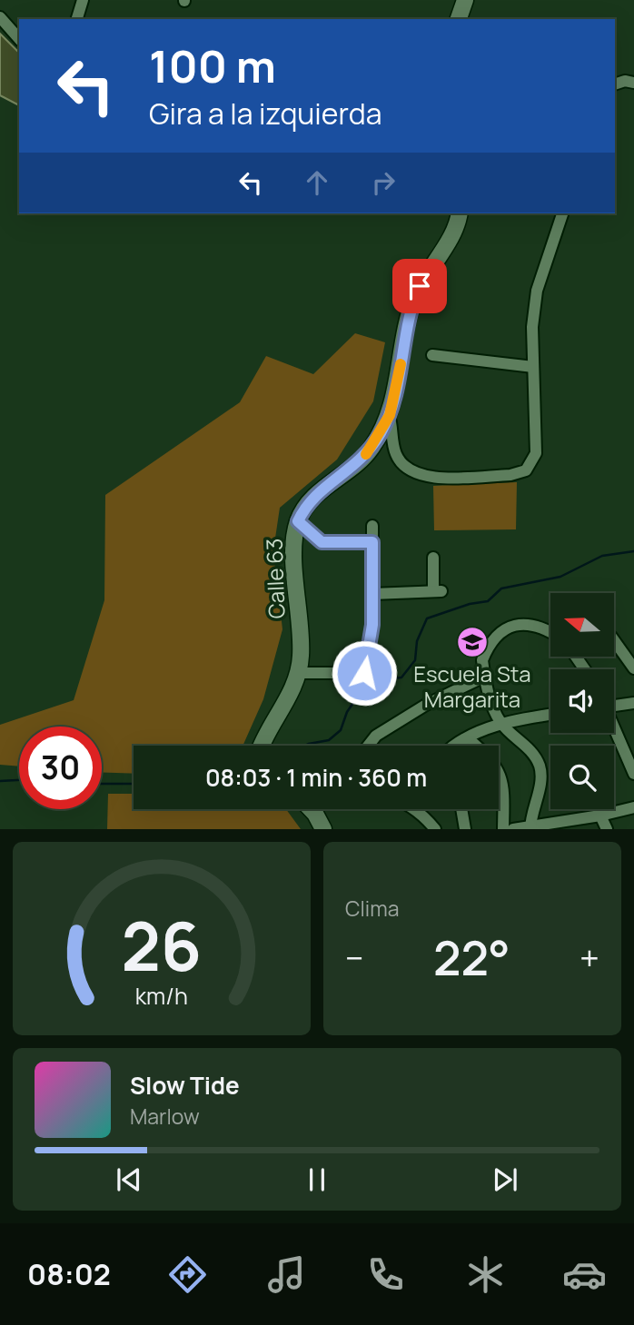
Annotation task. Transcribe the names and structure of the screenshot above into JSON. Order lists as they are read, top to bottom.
{
  "streets": {
    "main road": ["Calle 63"]
  },
  "places": {
    "school or university": ["Escuela Sta Margarita"]
  },
  "north": "left",
  "page": {
    "turn": ["100 m", "Gira a la izquierda"],
    "limit": "30",
    "trip": "08:03 · 1 min · 360 m",
    "tile": "Clima",
    "heat": ["−", "22°", "+"],
    "song": ["Slow Tide", "Marlow"],
    "tabs": "08:02",
    "gauge": ["26", "km/h"]
  }
}
